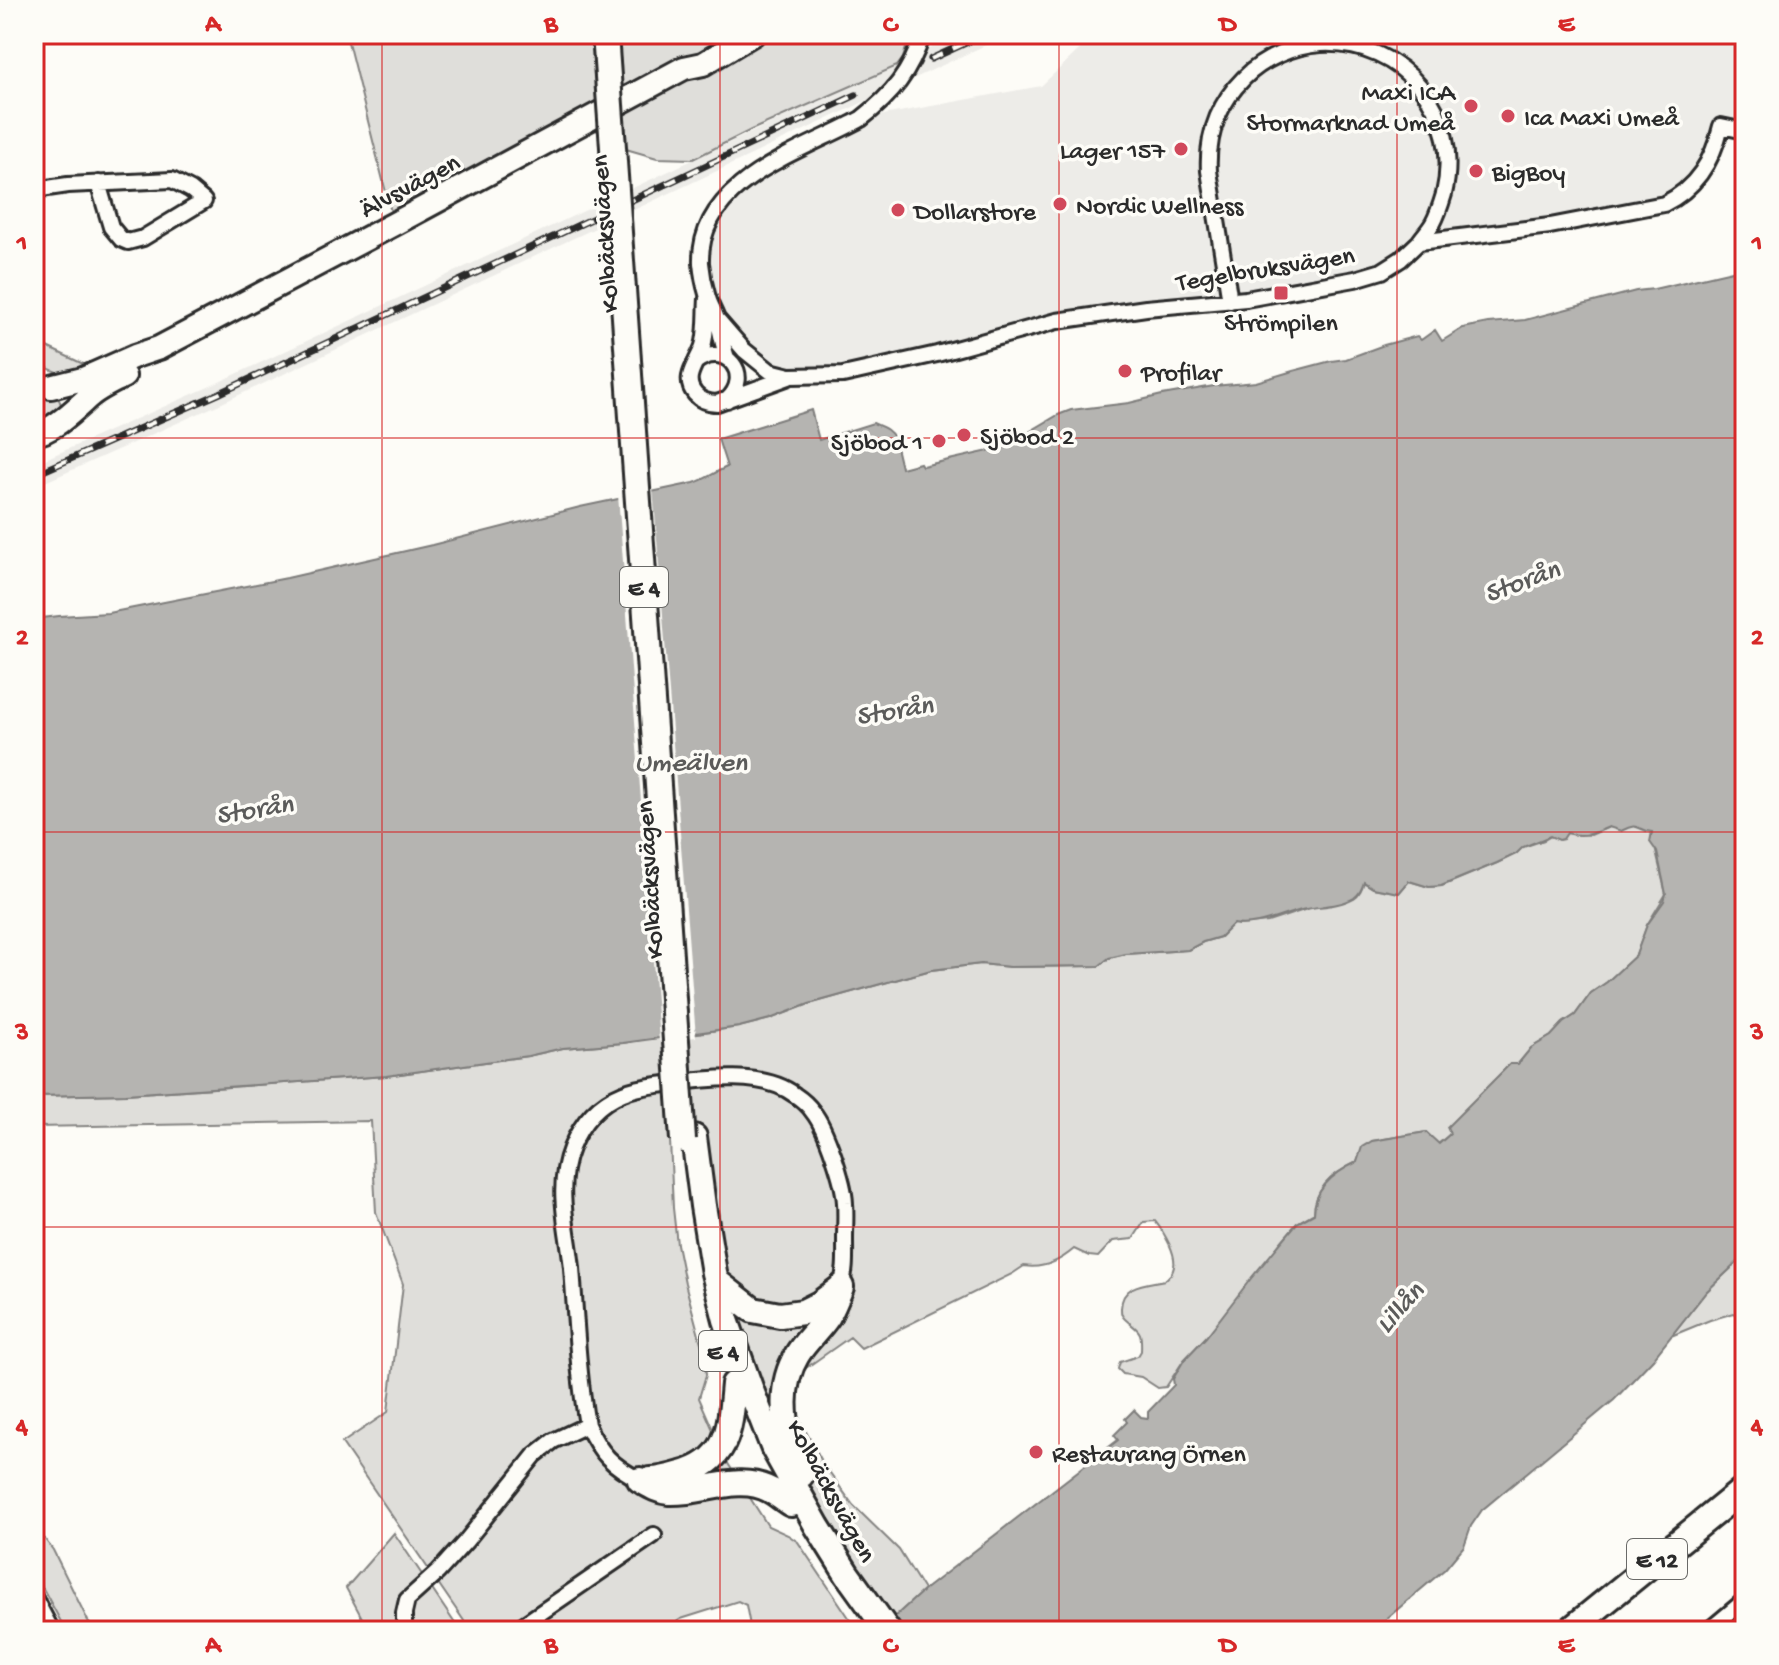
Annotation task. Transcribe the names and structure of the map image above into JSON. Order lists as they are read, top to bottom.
{
  "streets": {
    "highway": ["Kolbäcksvägen", "E 4", "E 12"],
    "main road": ["Älvsvägen"],
    "street": ["Tegelbruksvägen"]
  },
  "water": ["Storån", "Umeälven", "Lillån"],
  "places": {
    "other": [
      "Maxi ICA Stormarknad Umeå",
      "Ica Maxi Umeå",
      "Lager 157",
      "BigBoy",
      "Nordic Wellness",
      "Dollarstore",
      "Profilar",
      "Sjöbod 2",
      "Sjöbod 1",
      "Restaurang Örnen"
    ],
    "transit": ["Strömpilen"]
  },
  "grid": {
    "columns": [
      "A",
      "B",
      "C",
      "D",
      "E"
    ],
    "rows": [
      "1",
      "2",
      "3",
      "4"
    ]
  }
}
